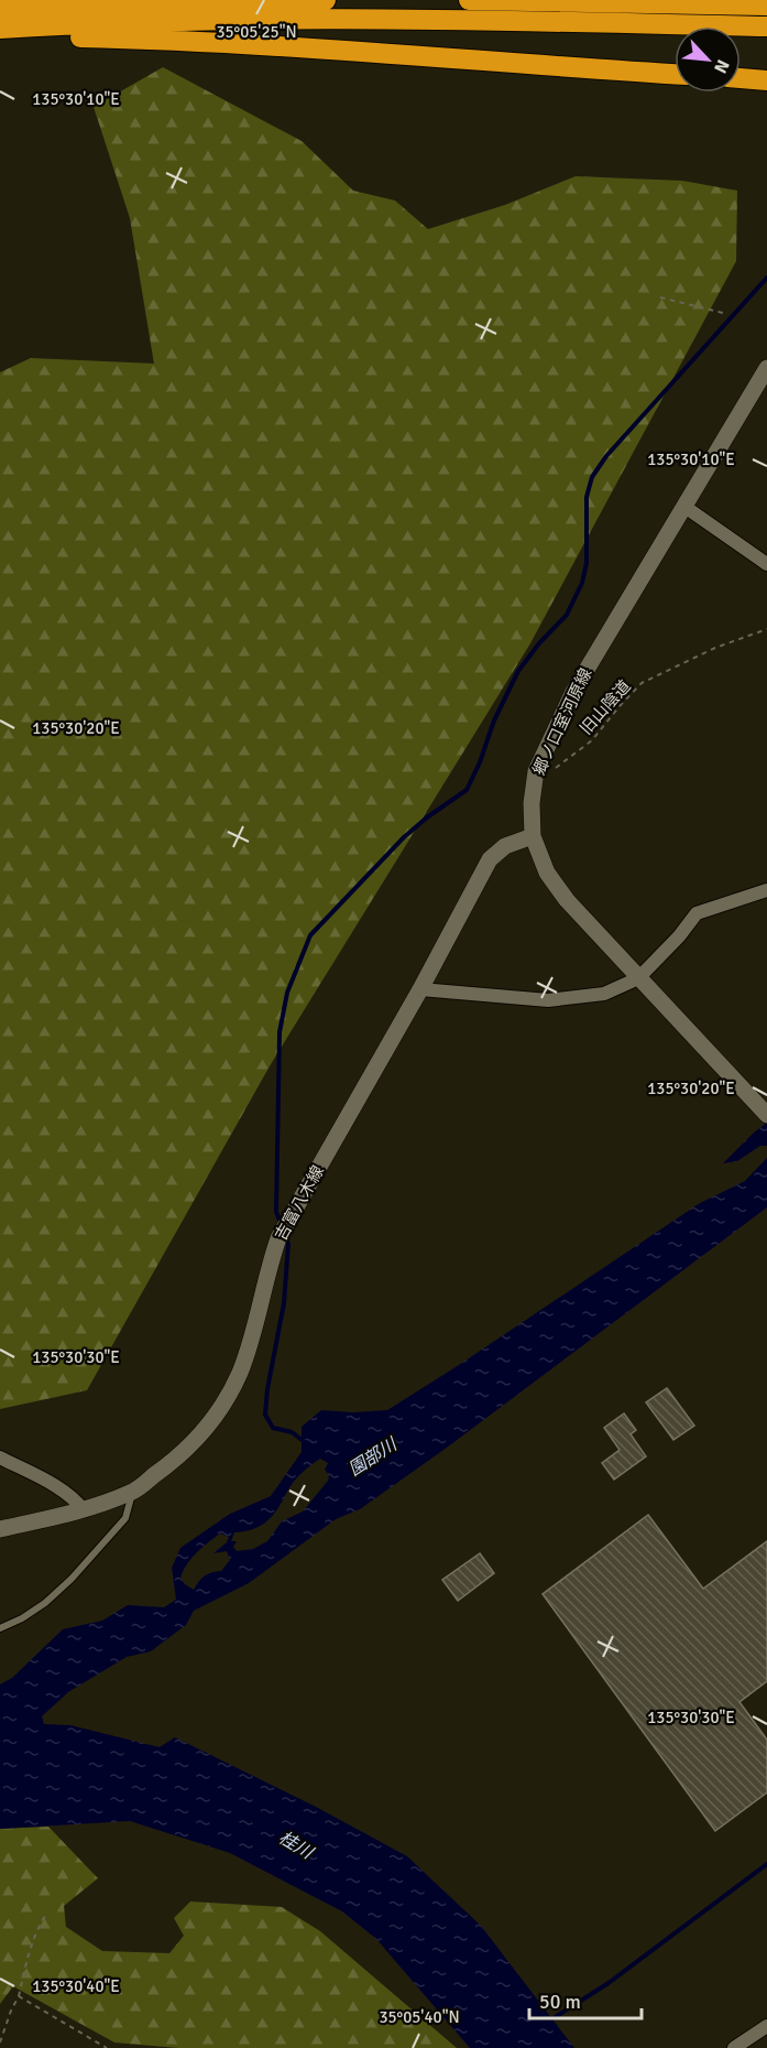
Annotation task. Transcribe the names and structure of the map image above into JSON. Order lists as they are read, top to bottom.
{
  "streets": {
    "main road": ["郷ノ口室河原線", "吉富八木線"],
    "path": ["旧山陰道"]
  },
  "crossings": [
    ["旧山陰道", "郷ノ口室河原線"],
    ["郷ノ口室河原線", "吉富八木線"]
  ],
  "water": ["園部川", "桂川"],
  "scale_bar": "50 m",
  "north": "bottom right",
  "coordinates": [
    "35°05'25\"N",
    "135°30'10\"E",
    "135°30'20\"E",
    "135°30'30\"E",
    "135°30'40\"E",
    "35°05'40\"N"
  ]
}
